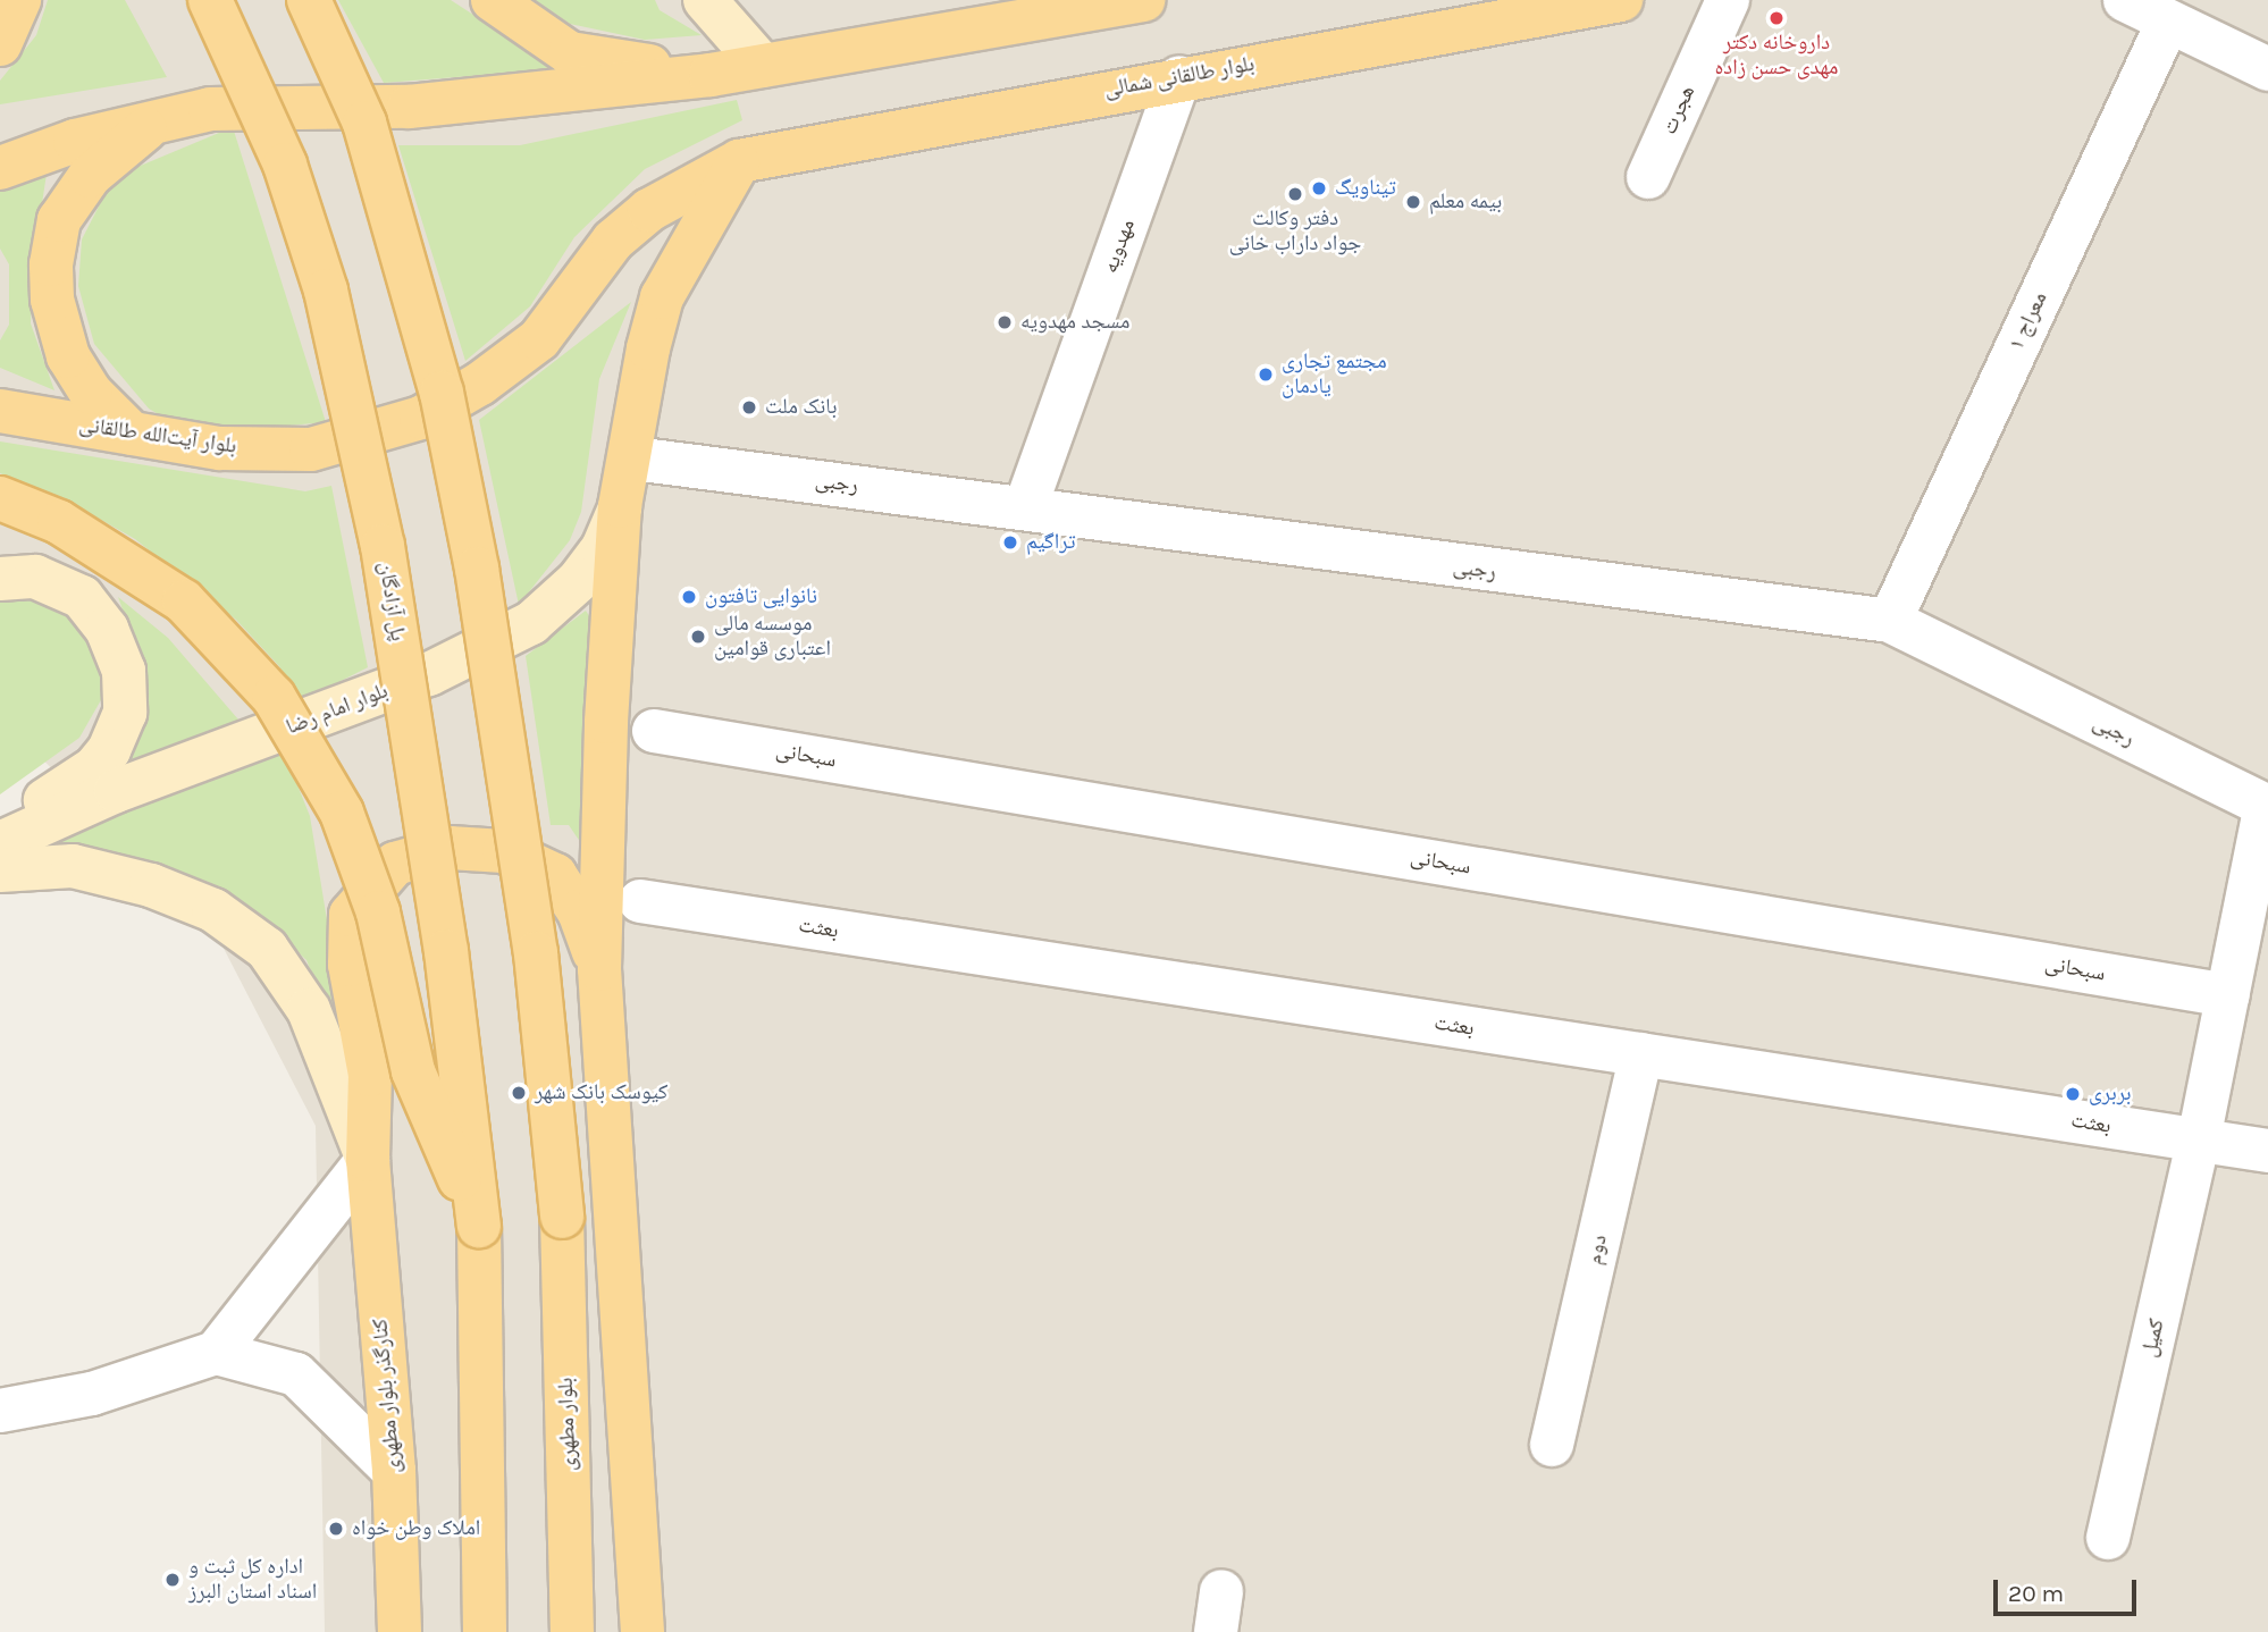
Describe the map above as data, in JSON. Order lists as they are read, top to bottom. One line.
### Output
{"streets":{"main road":["بلوار طالقانی شمالی","بلوار آیت‌الله طالقانی","پل آزادگان","بلوار امام رضا","کنارگذر بلوار مطهری","بلوار مطهری"],"street":["هجرت","مهدویه","معراج ۱","رجبی","سبحانی","بعثت","دوم","کمیل"]},"crossings":[["بلوار طالقانی شمالی","مهدویه"],["بلوار طالقانی شمالی","بلوار آیت‌الله طالقانی"],["مهدویه","رجبی"],["معراج ۱","رجبی"],["رجبی","کمیل"],["سبحانی","کمیل"],["بعثت","دوم"],["بعثت","کمیل"]],"places":["داروخانه دکتر مهدی حسن زاده","تیناویگ","دفتر وکالت جواد داراب خانی","بیمه معلم","مسجد مهدویه","مجتمع تجاری یادمان","بانک ملت","تراگیم","نانوایی تافتون","موسسه مالی اعتباری قوامین","کیوسک بانک شهر","بربری","املاک وطن خواه","اداره کل ثبت و اسناد استان البرز"],"scale_bar":"20 m"}
